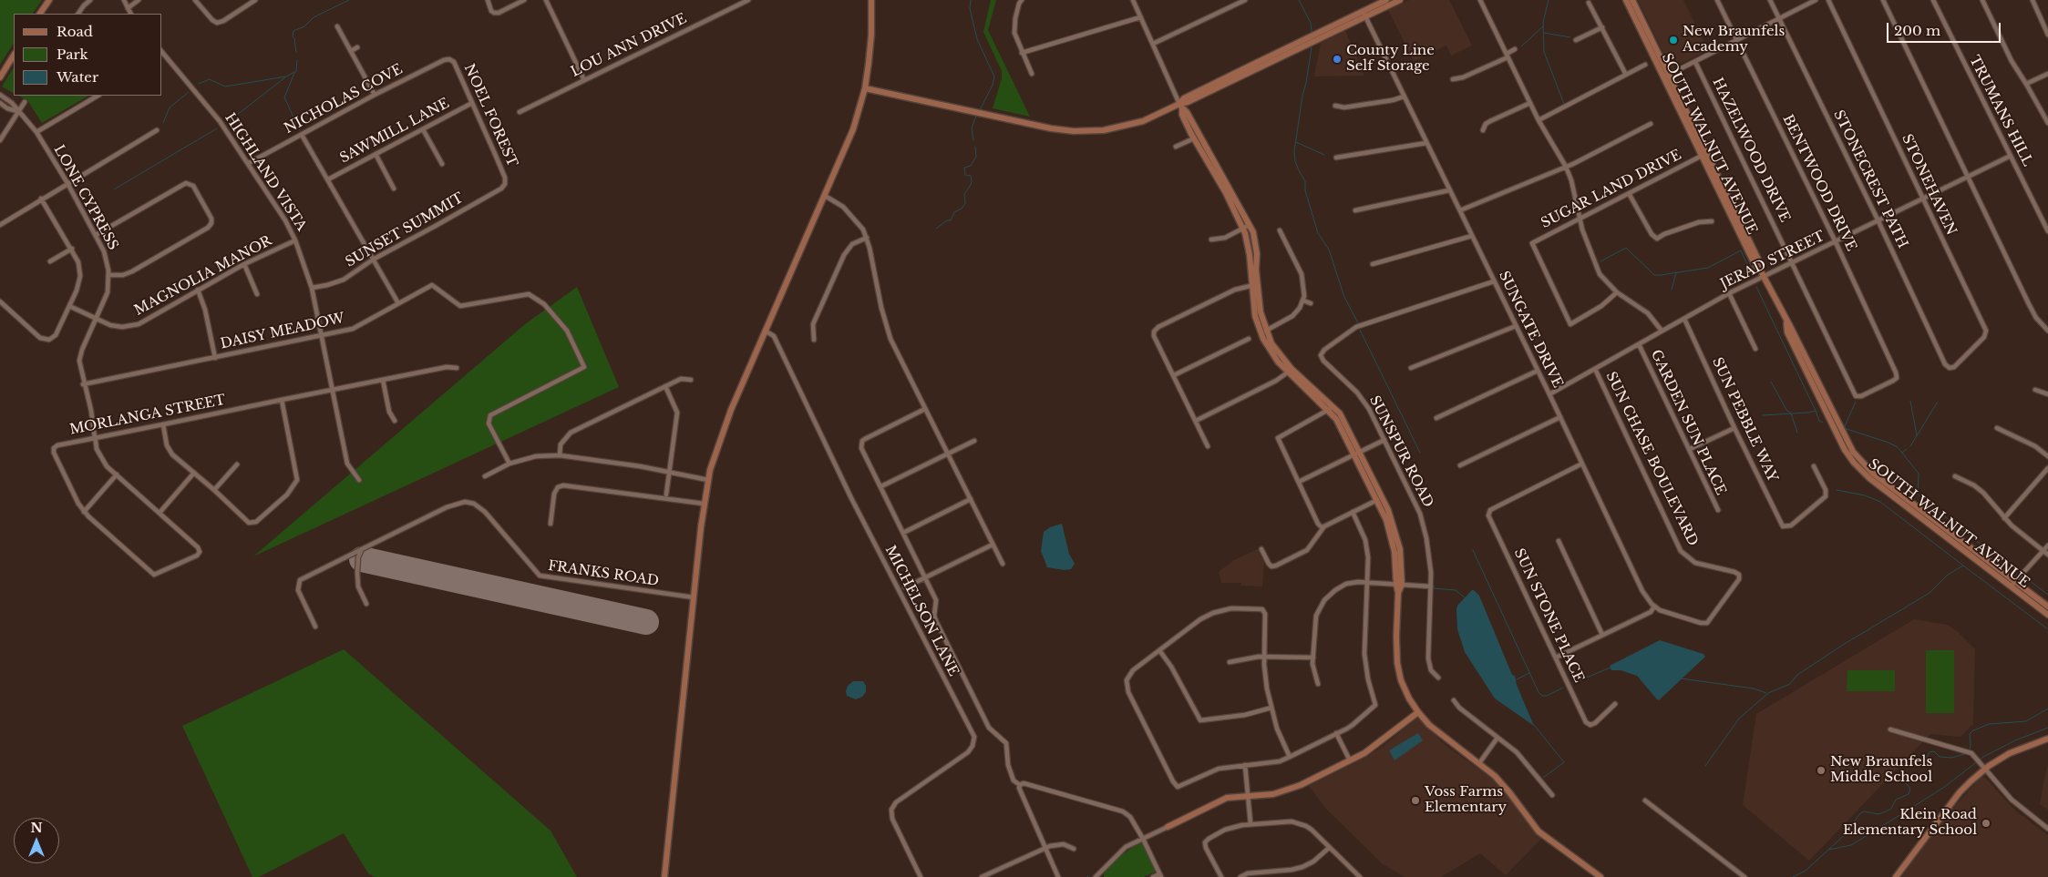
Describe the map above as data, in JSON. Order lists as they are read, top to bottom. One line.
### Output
{"streets":{"street":["LOU ANN DRIVE","NICHOLAS COVE","TRUMANS HILL","NOEL FOREST","SAWMILL LANE","SOUTH WALNUT AVENUE","HAZELWOOD DRIVE","HIGHLAND VISTA","STONECREST PATH","BENTWOOD DRIVE","STONEHAVEN","SUGAR LAND DRIVE","LONE CYPRESS","SUNSET SUMMIT","JERAD STREET","MAGNOLIA MANOR","SUNGATE DRIVE","DAISY MEADOW","MORLANGA STREET","SUN PEBBLE WAY","GARDEN SUN PLACE","SUNSPUR ROAD","SUN CHASE BOULEVARD","FRANKS ROAD","MICHELSON LANE","SUN STONE PLACE"]},"crossings":[["NICHOLAS COVE","NOEL FOREST"],["NICHOLAS COVE","HIGHLAND VISTA"],["TRUMANS HILL","JERAD STREET"],["NOEL FOREST","SAWMILL LANE"],["NOEL FOREST","SUNSET SUMMIT"],["SOUTH WALNUT AVENUE","SUGAR LAND DRIVE"],["SOUTH WALNUT AVENUE","JERAD STREET"],["HAZELWOOD DRIVE","BENTWOOD DRIVE"],["HAZELWOOD DRIVE","JERAD STREET"],["HIGHLAND VISTA","SUNSET SUMMIT"],["HIGHLAND VISTA","MAGNOLIA MANOR"],["HIGHLAND VISTA","DAISY MEADOW"],["HIGHLAND VISTA","MORLANGA STREET"],["STONECREST PATH","STONEHAVEN"],["STONECREST PATH","JERAD STREET"],["BENTWOOD DRIVE","JERAD STREET"],["STONEHAVEN","JERAD STREET"],["LONE CYPRESS","MAGNOLIA MANOR"],["LONE CYPRESS","DAISY MEADOW"],["LONE CYPRESS","MORLANGA STREET"],["JERAD STREET","SUNGATE DRIVE"],["JERAD STREET","SUN PEBBLE WAY"],["JERAD STREET","GARDEN SUN PLACE"],["JERAD STREET","SUN CHASE BOULEVARD"],["SUNGATE DRIVE","SUNSPUR ROAD"],["SUNGATE DRIVE","SUN CHASE BOULEVARD"],["SUNGATE DRIVE","SUN STONE PLACE"]],"places":["New Braunfels Academy","County Line Self Storage","New Braunfels Middle School","Voss Farms Elementary","Klein Road Elementary School"],"legend":["Road","Park","Water"],"scale_bar":"200 m","north":"top"}
